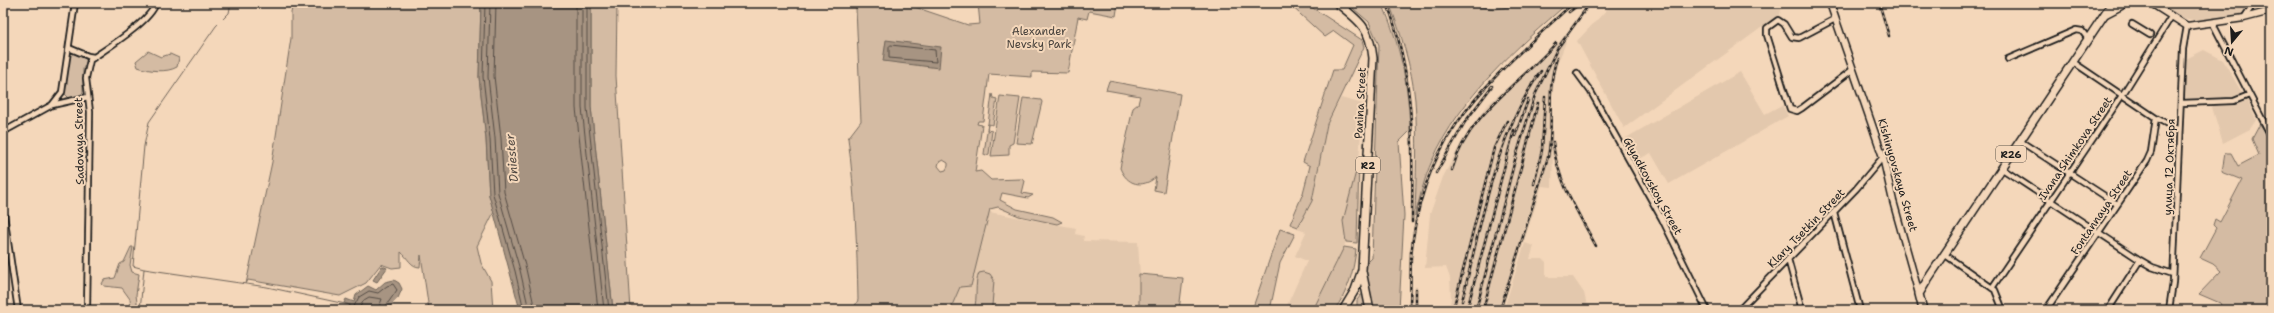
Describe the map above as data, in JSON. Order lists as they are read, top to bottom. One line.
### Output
{"streets":{"main road":["Panina Street","R26","R2","Kishinyovskaya Street"],"street":["Sadovaya Street","Ivana Shimkova Street","улица 12 Октября","Glyadkovskoy Street","Fontannaya Street","Klary Tsetkin Street"]},"crossings":[["R26","Kishinyovskaya Street"],["Kishinyovskaya Street","Klary Tsetkin Street"]],"water":["Dniester"],"parks":["Alexander Nevsky Park"],"north":"bottom"}
